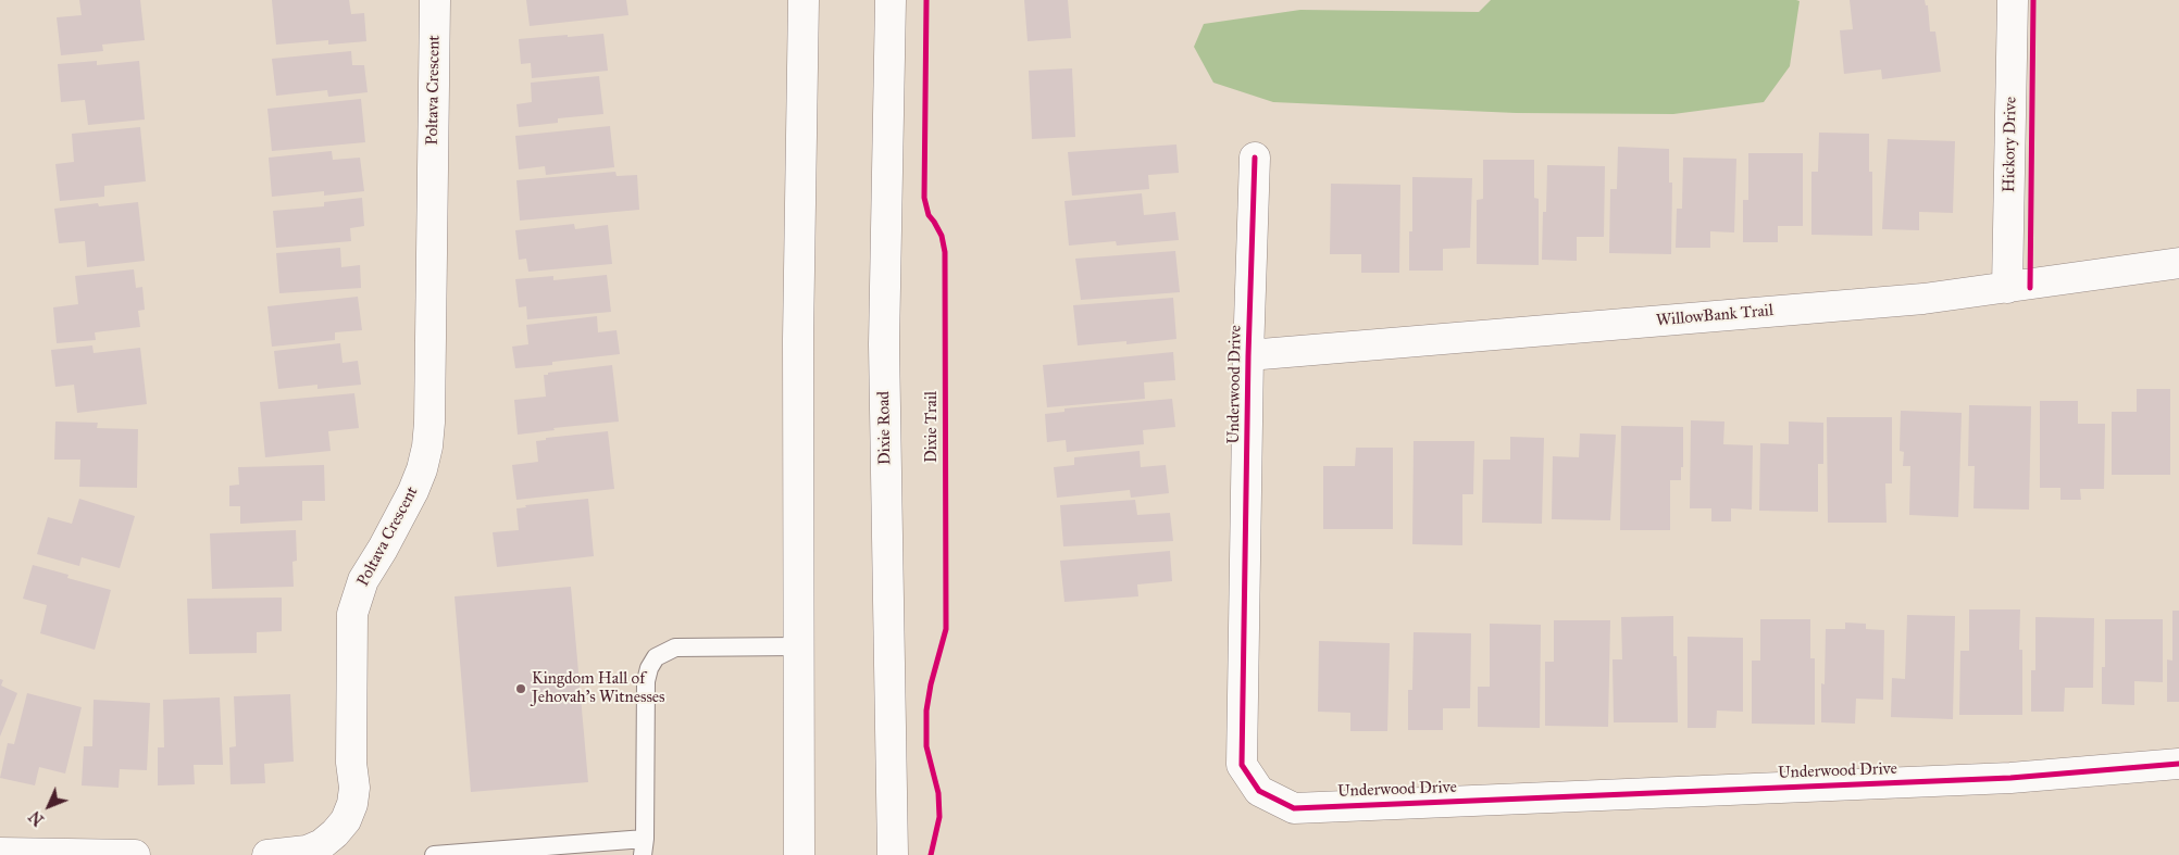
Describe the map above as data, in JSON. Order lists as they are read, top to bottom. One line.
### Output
{"streets":{"street":["Poltava Crescent","Hickory Drive","WillowBank Trail","Underwood Drive","Dixie Road"],"cycle path":["Dixie Trail"]},"crossings":[["Hickory Drive","WillowBank Trail"],["WillowBank Trail","Underwood Drive"]],"places":["Kingdom Hall of Jehovah's Witnesses"],"north":"bottom left"}
